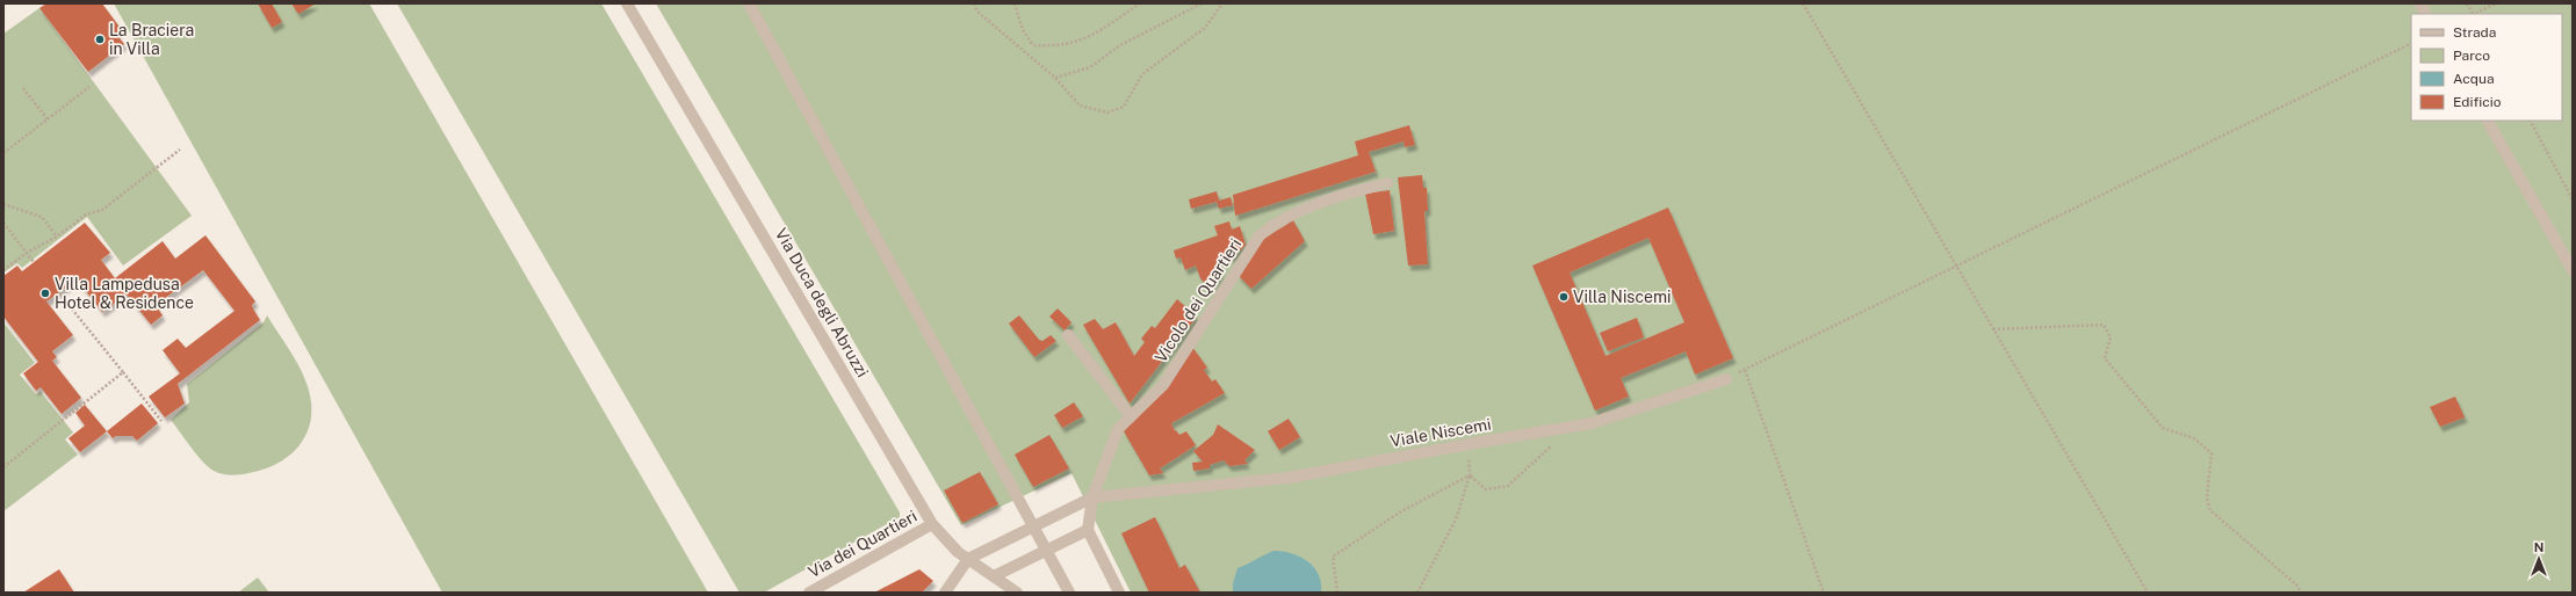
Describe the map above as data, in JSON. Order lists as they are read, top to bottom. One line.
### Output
{"streets":{"street":["Vicolo dei Quartieri","Via Duca degli Abruzzi","Viale Niscemi","Via dei Quartieri"]},"crossings":[["Vicolo dei Quartieri","Viale Niscemi"],["Via Duca degli Abruzzi","Via dei Quartieri"]],"places":["La Braciera in Villa","Villa Lampedusa Hotel & Residence","Villa Niscemi"],"legend":["Strada","Parco","Acqua","Edificio"],"north":"top"}
